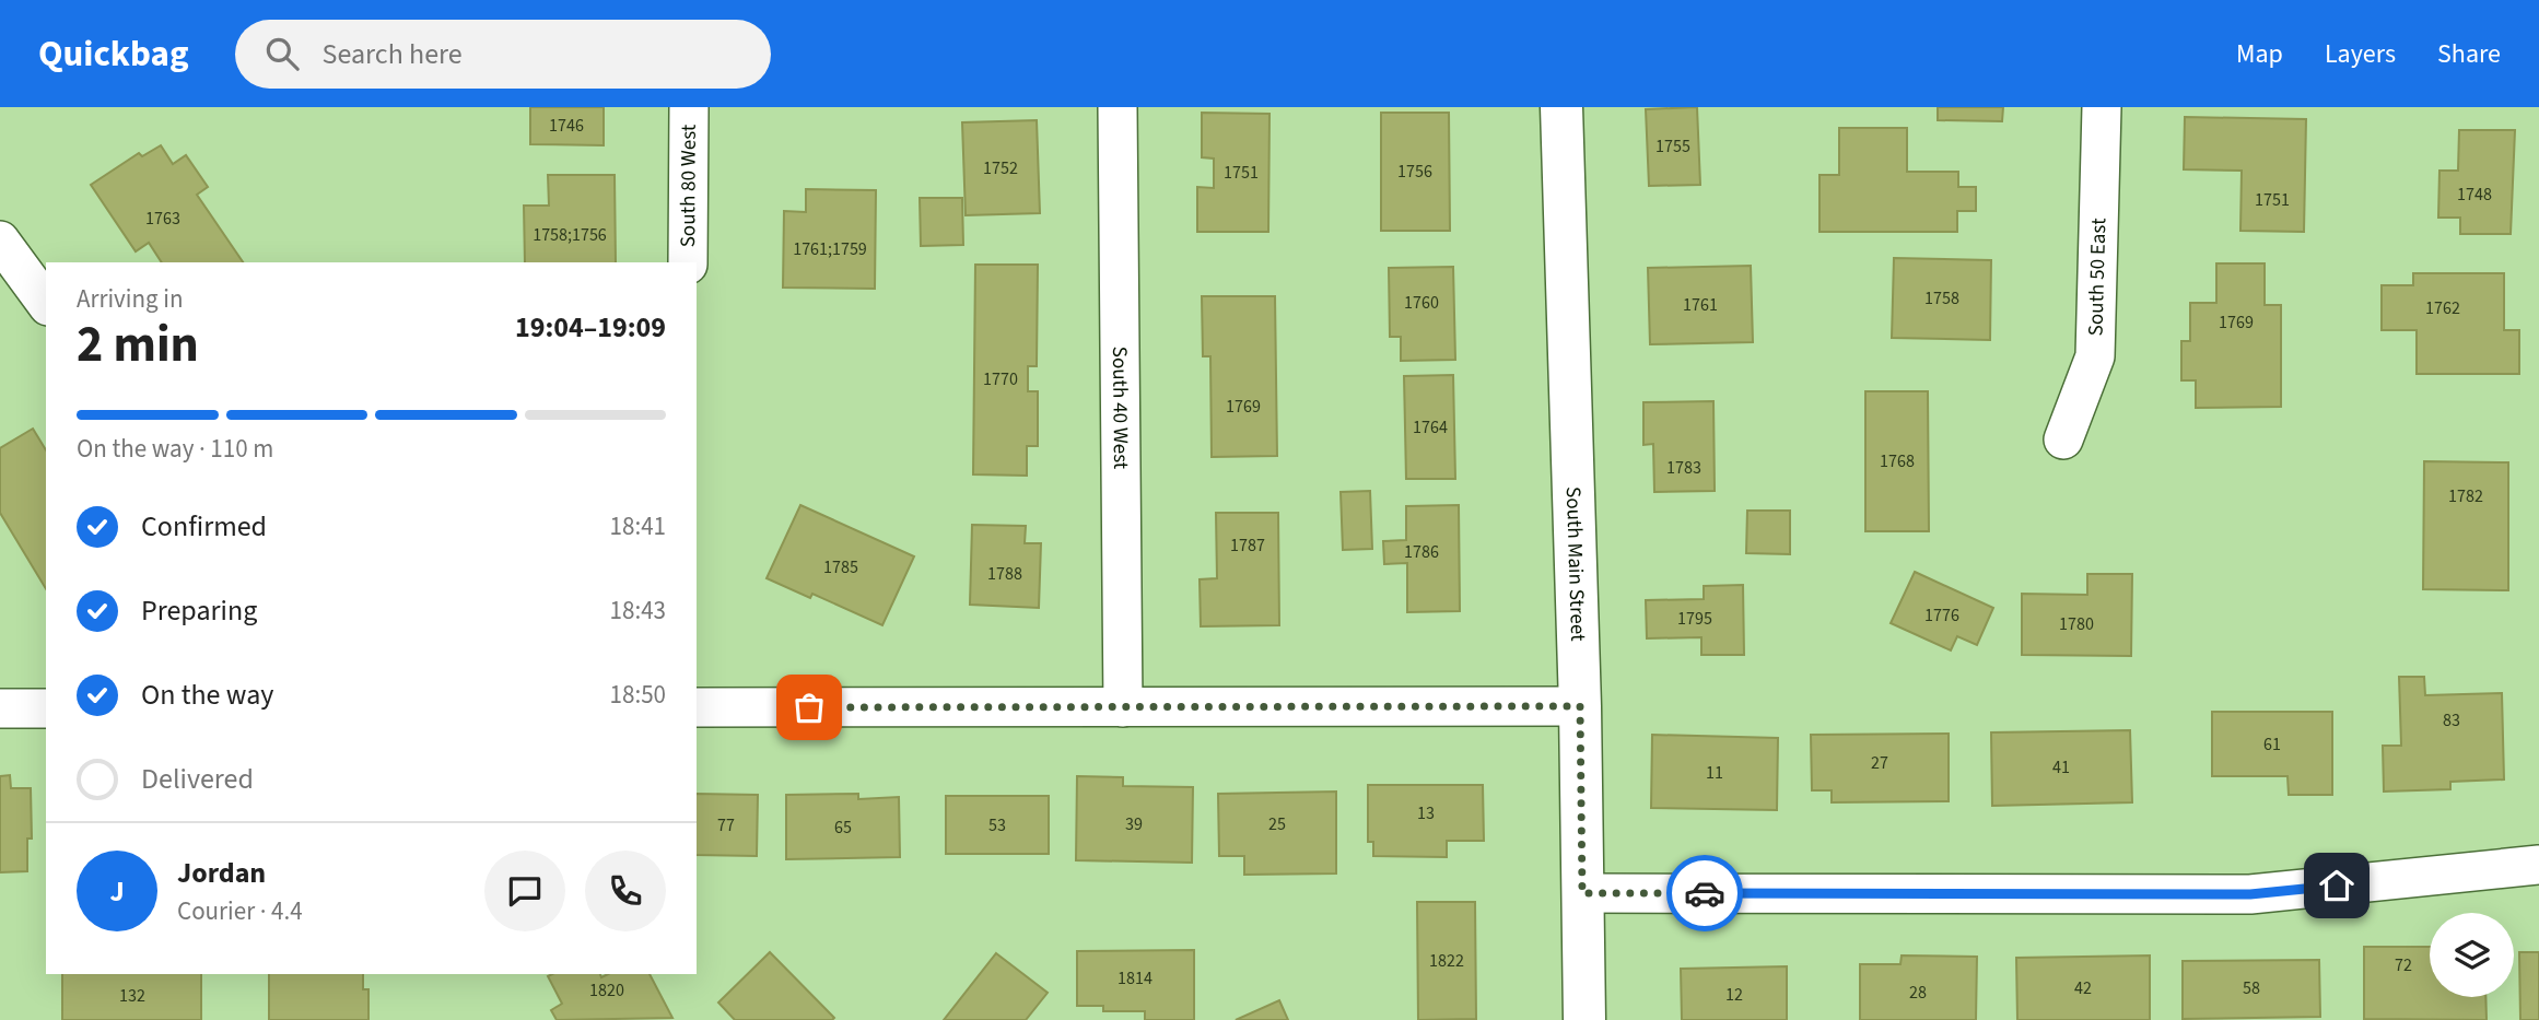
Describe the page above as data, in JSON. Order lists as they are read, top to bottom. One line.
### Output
{"streets":{"street":["South 80 West","South 50 East","South 40 West","South Main Street"]},"house_numbers":["1746","1755","1752","1756","1751","1748","1751","1763","1758;1756","1761;1759","1758","1760","1761","1762","1769","1770","1769","1764","1768","1783","1782","1787","1786","1785","1788","1776","1795","1780","83","61","27","41","11","13","39","25","77","53","65","1822","72","1814","42","58","1820","28","12","132"],"page":{"header":"Quickbag","search":"Search here","nav":["Map","Layers","Share"],"heading":["2 min","Arriving in","19:04–19:09"],"panel":["Jordan","Courier · 4.4"],"bar":"On the way · 110 m","list":[["Confirmed","18:41"],["Preparing","18:43"],["On the way","18:50"],"Delivered"],"round":"J"}}
